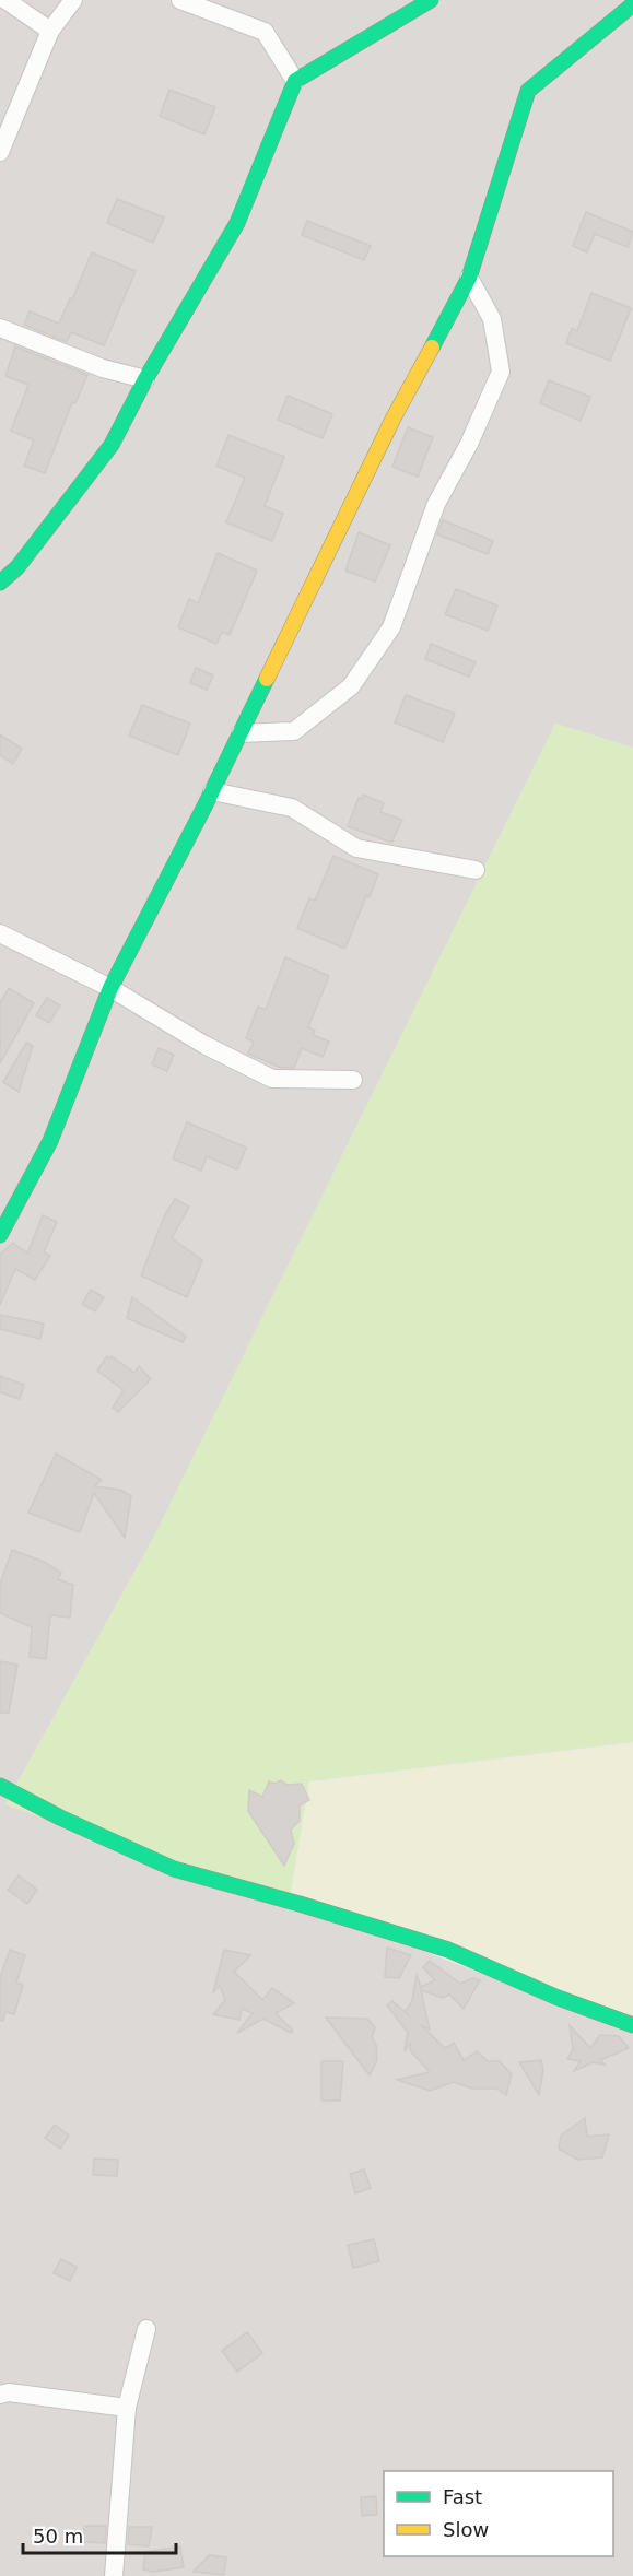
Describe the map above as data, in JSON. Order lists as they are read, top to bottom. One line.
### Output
{"legend":["Fast","Slow"],"scale_bar":"50 m"}
